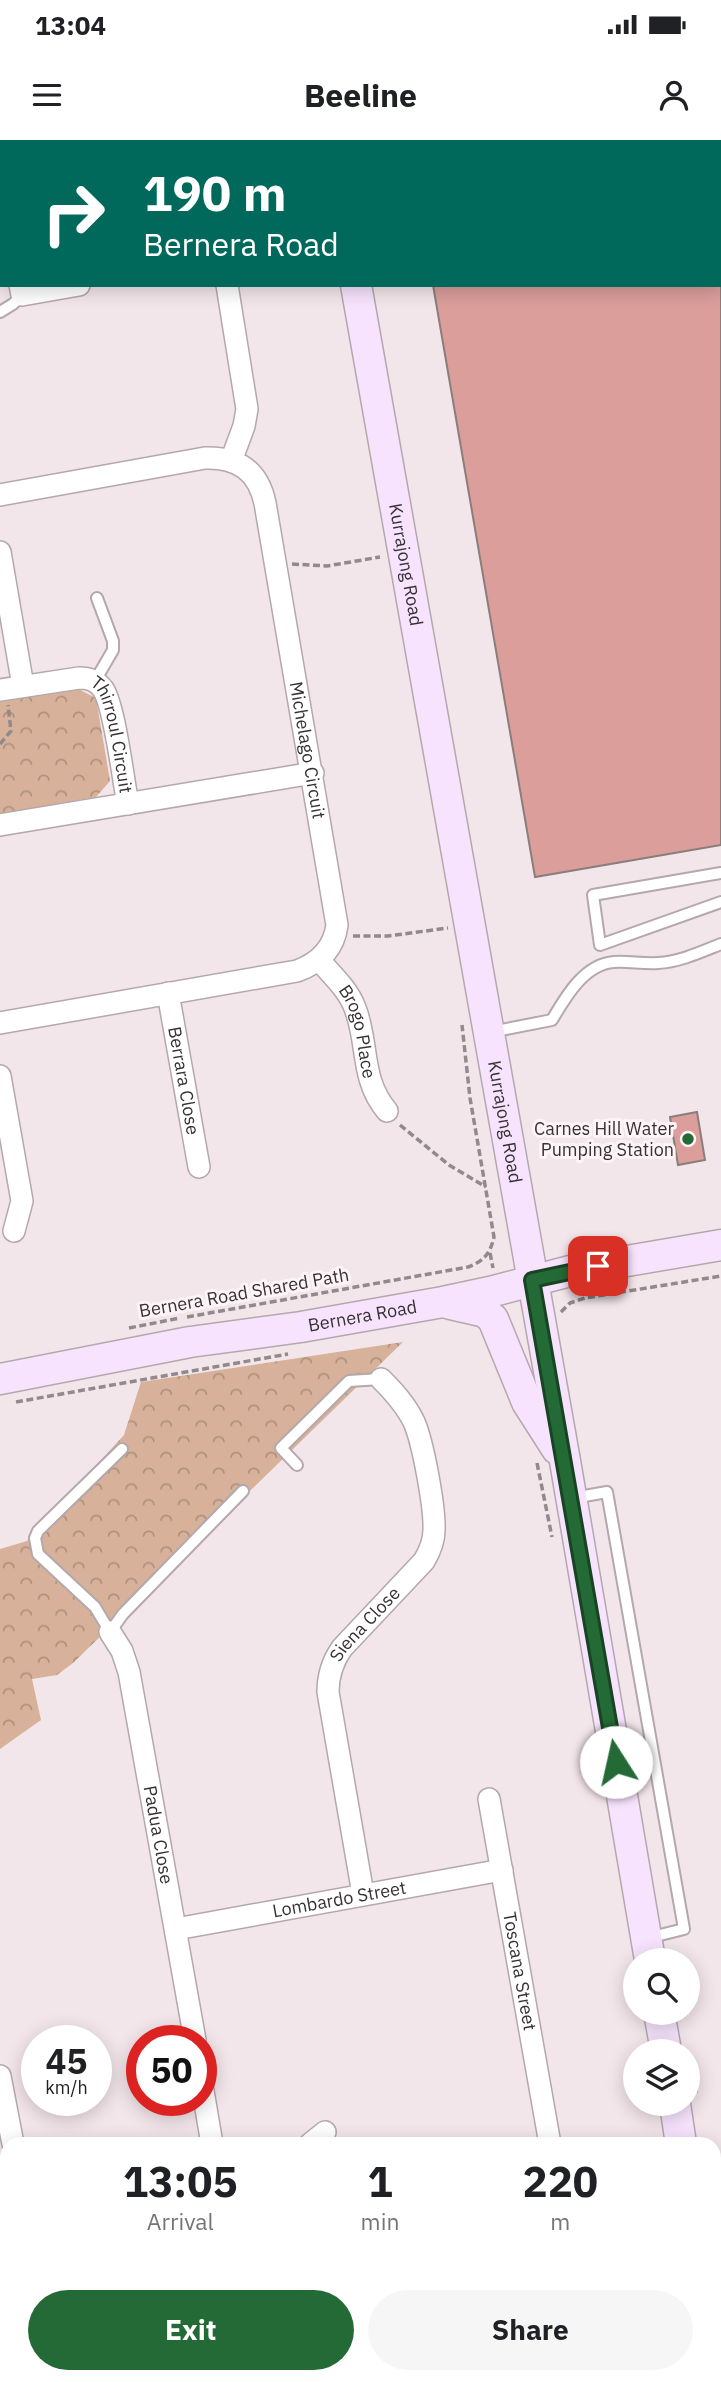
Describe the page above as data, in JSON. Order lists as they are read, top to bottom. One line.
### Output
{"streets":{"main road":["Kurrajong Road","Bernera Road"],"street":["Thirroul Circuit","Michelago Circuit","Brogo Place","Berrara Close","Siena Close","Padua Close","Lombardo Street","Toscana Street"],"path":["Bernera Road Shared Path"]},"crossings":[["Kurrajong Road","Bernera Road"],["Thirroul Circuit","Michelago Circuit"],["Siena Close","Lombardo Street"],["Padua Close","Lombardo Street"],["Lombardo Street","Toscana Street"]],"places":["Carnes Hill Water Pumping Station"],"page":{"status":"13:04","header":"Beeline","turn":["190 m","Bernera Road"],"speed":"45 km/h","limit":"50","eta":["13:05","Arrival","1","min","220","m"],"buttons":["Exit","Share"]}}
